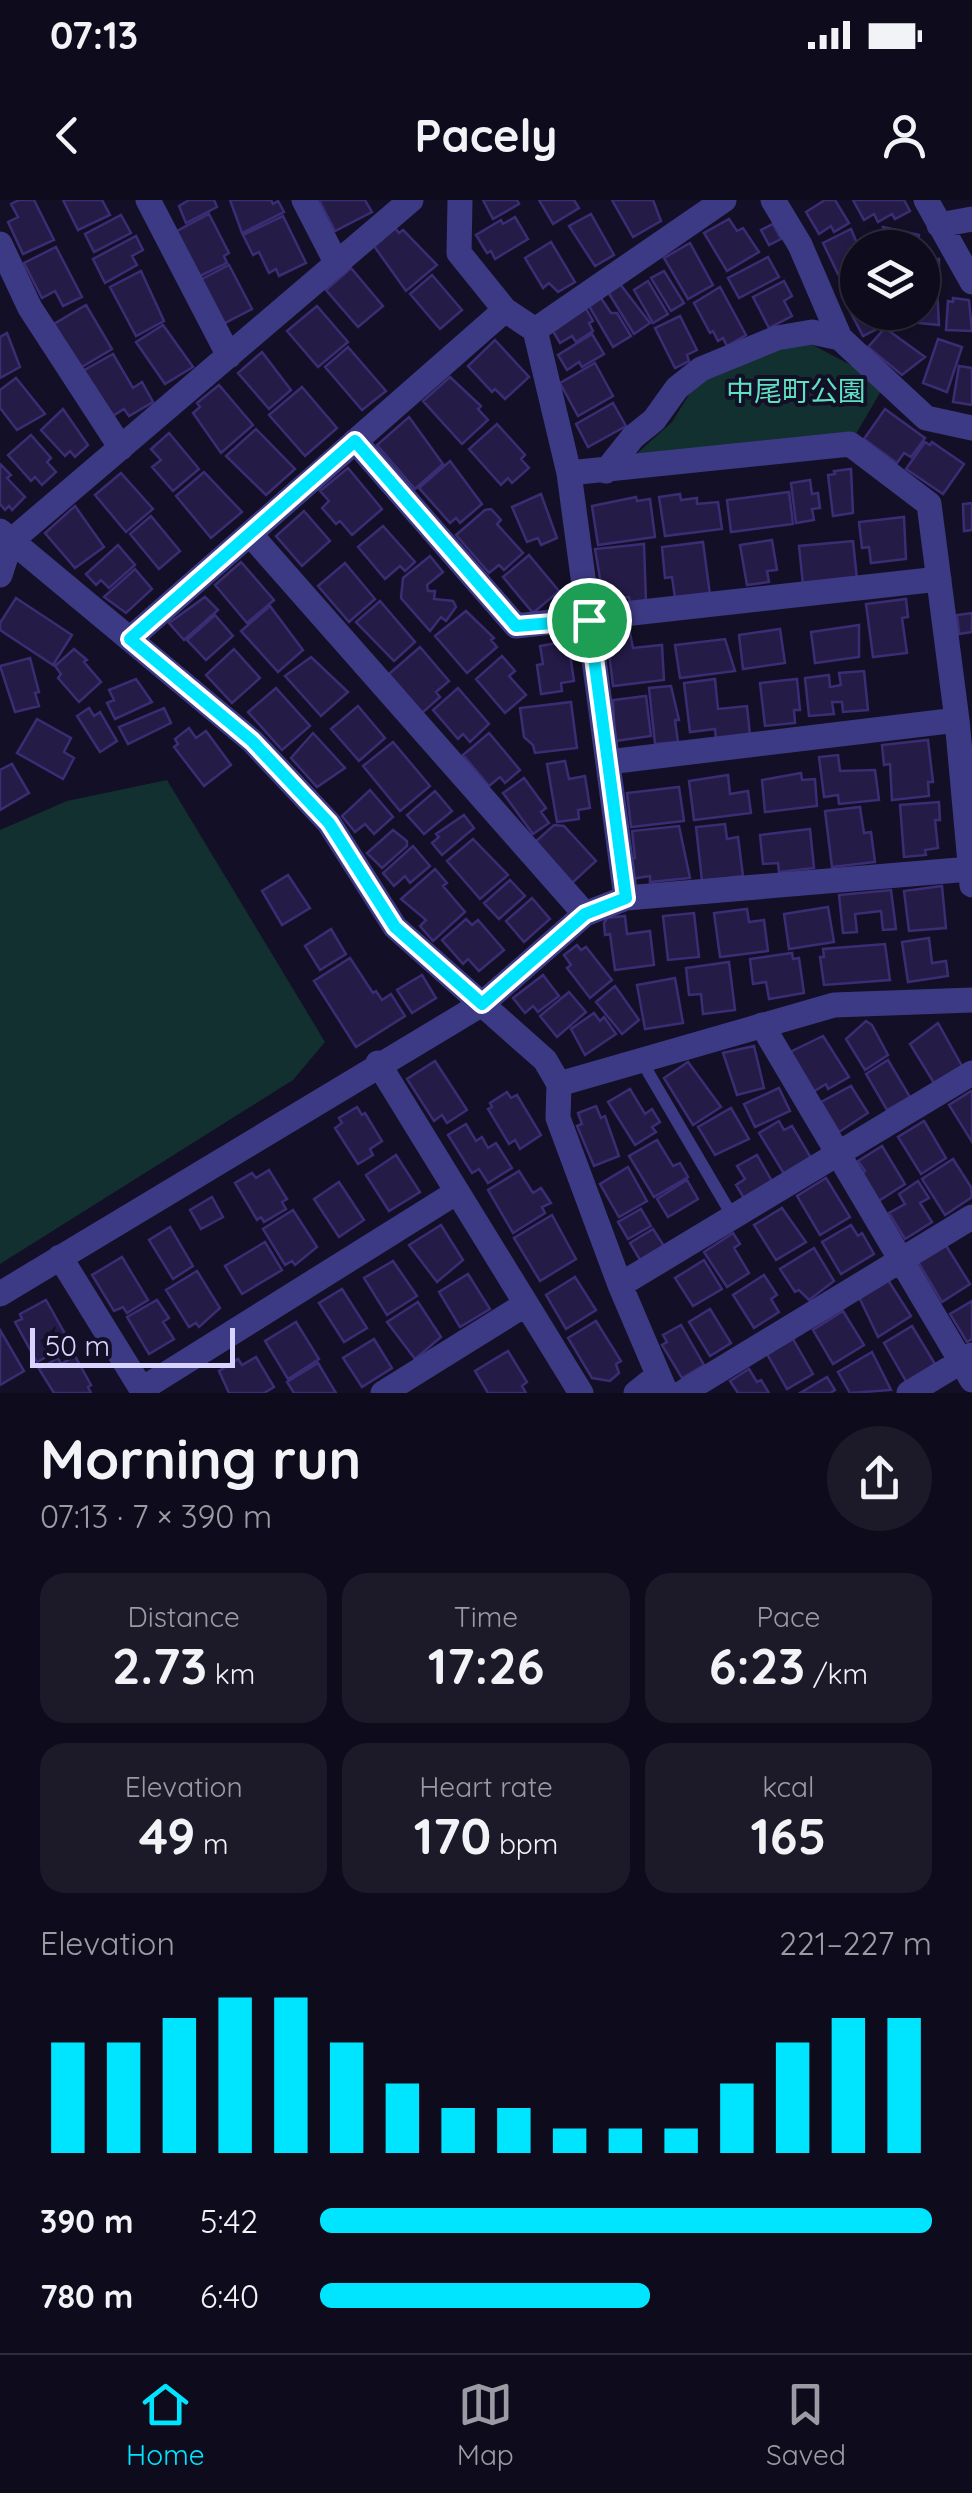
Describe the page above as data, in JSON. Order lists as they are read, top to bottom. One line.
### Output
{"parks":["中尾町公園"],"scale_bar":"50 m","page":{"status":"07:13","header":"Pacely","scale":"50 m","heading":["Morning run","07:13 · 7 × 390 m"],"stats":[["Distance","2.73 km"],["Time","17:26"],["Pace","6:23 /km"],["Elevation","49 m"],["Heart rate","170 bpm"],["kcal","165"]],"chart":["Elevation","221–227 m"],"list":[{"name":"390 m","note":"5:42"},{"name":"780 m","note":"6:40"}],"tabs":["Home","Map","Saved"]}}
